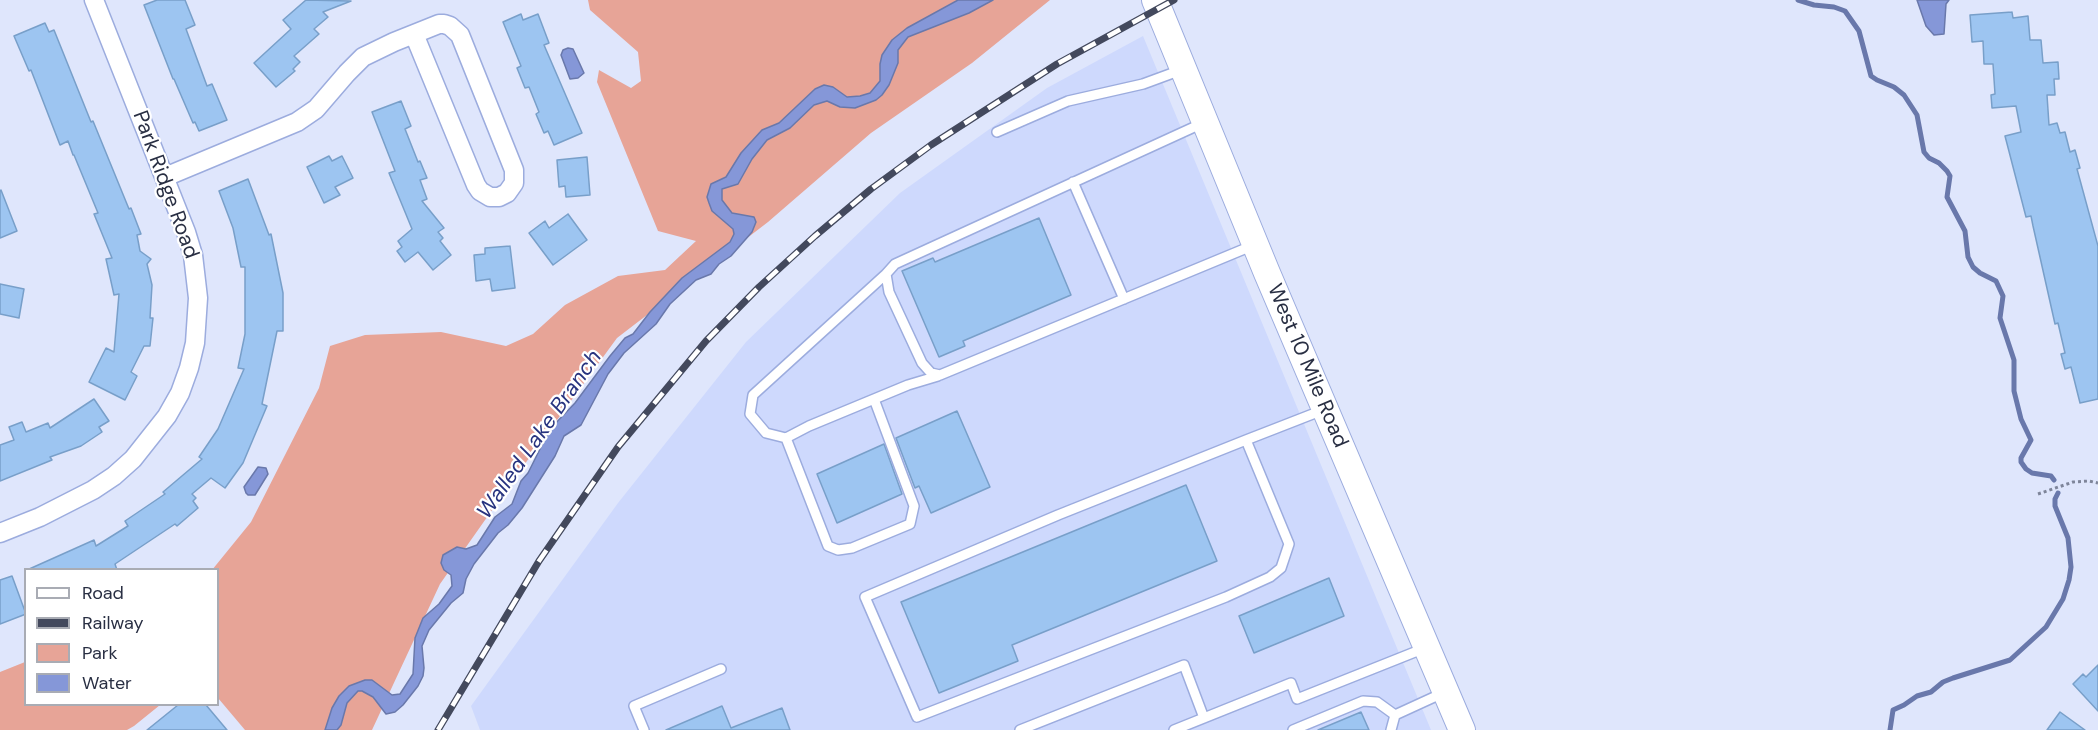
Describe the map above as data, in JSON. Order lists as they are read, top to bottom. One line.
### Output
{"streets":{"main road":["West 10 Mile Road"],"street":["Park Ridge Road"]},"water":["Walled Lake Branch"],"legend":["Road","Railway","Park","Water"]}
